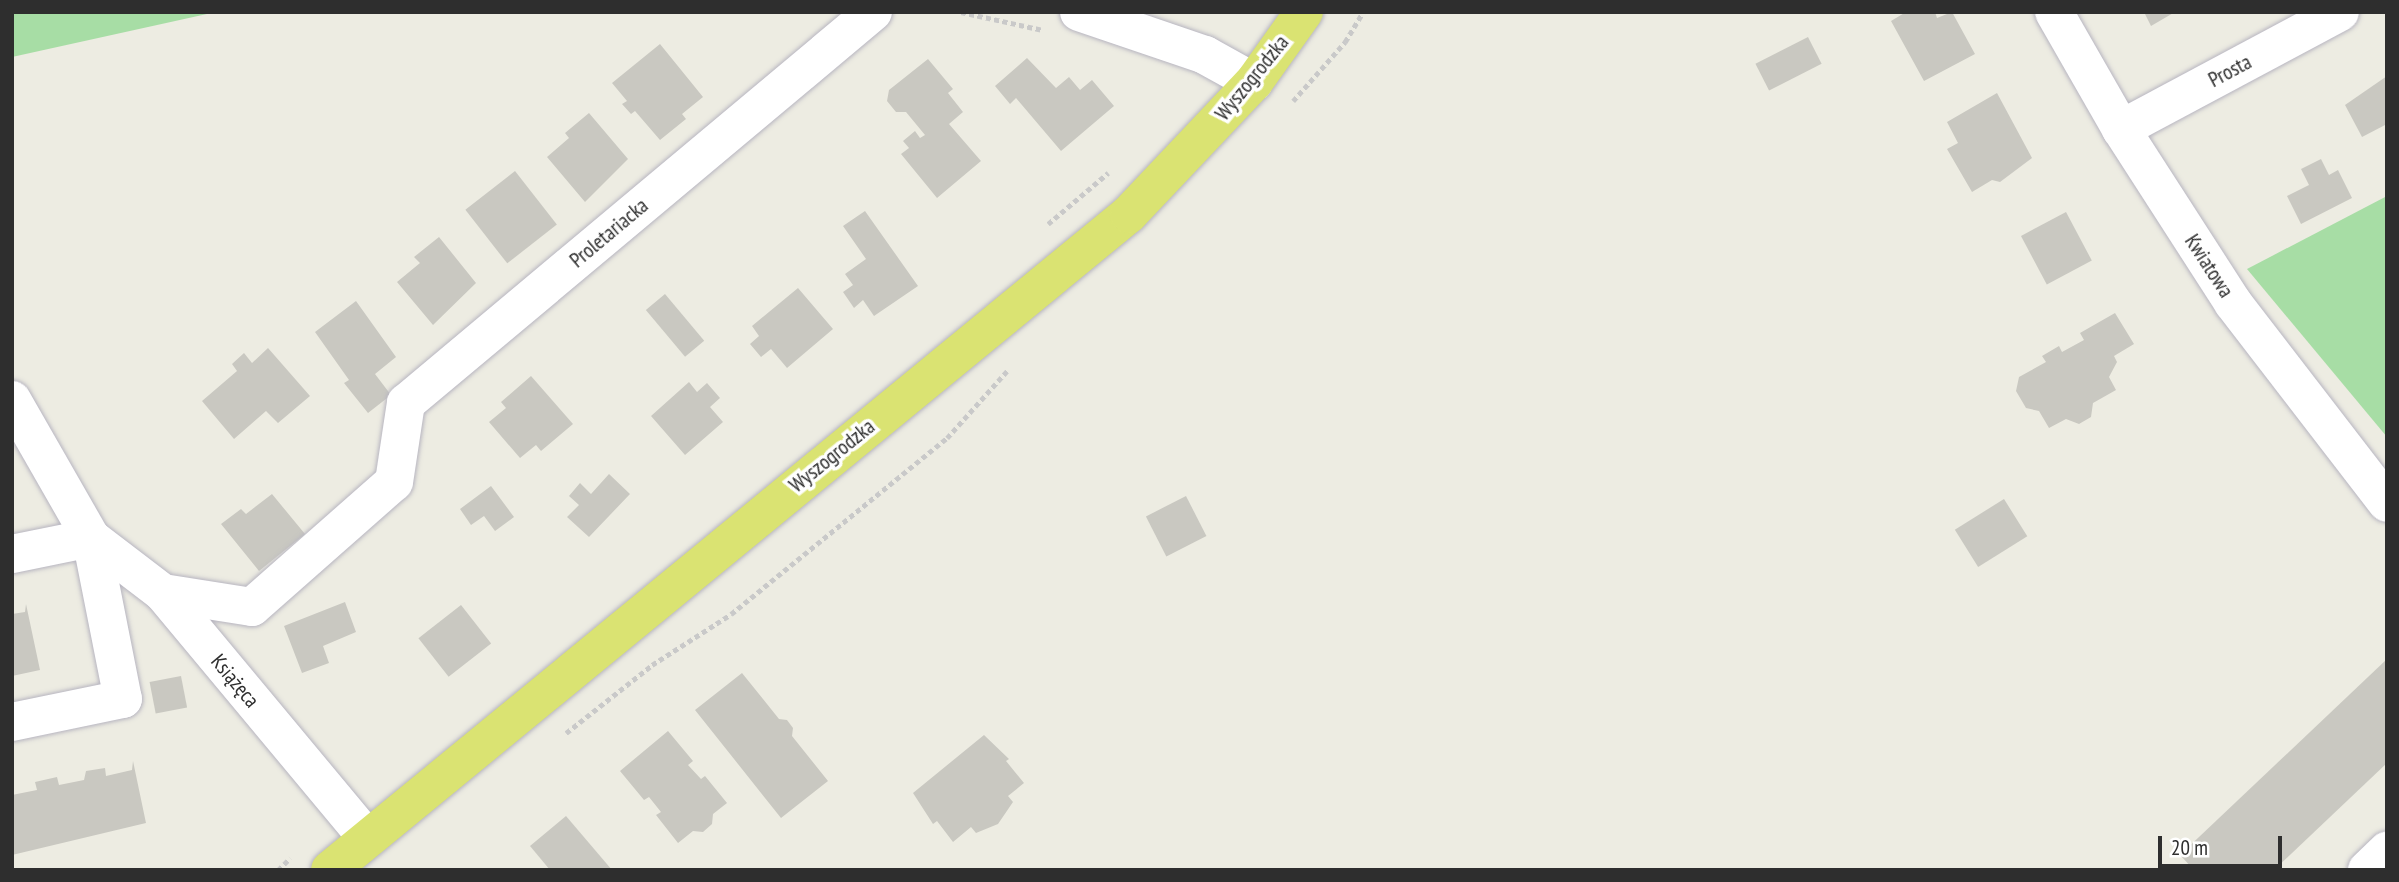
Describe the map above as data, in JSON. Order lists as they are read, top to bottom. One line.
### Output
{"streets":{"main road":["Wyszogrodzka"],"street":["Prosta","Proletariacka","Kwiatowa","Książęca"]},"crossings":[["Prosta","Kwiatowa"],["Wyszogrodzka","Książęca"],["Proletariacka","Książęca"]],"scale_bar":"20 m"}
